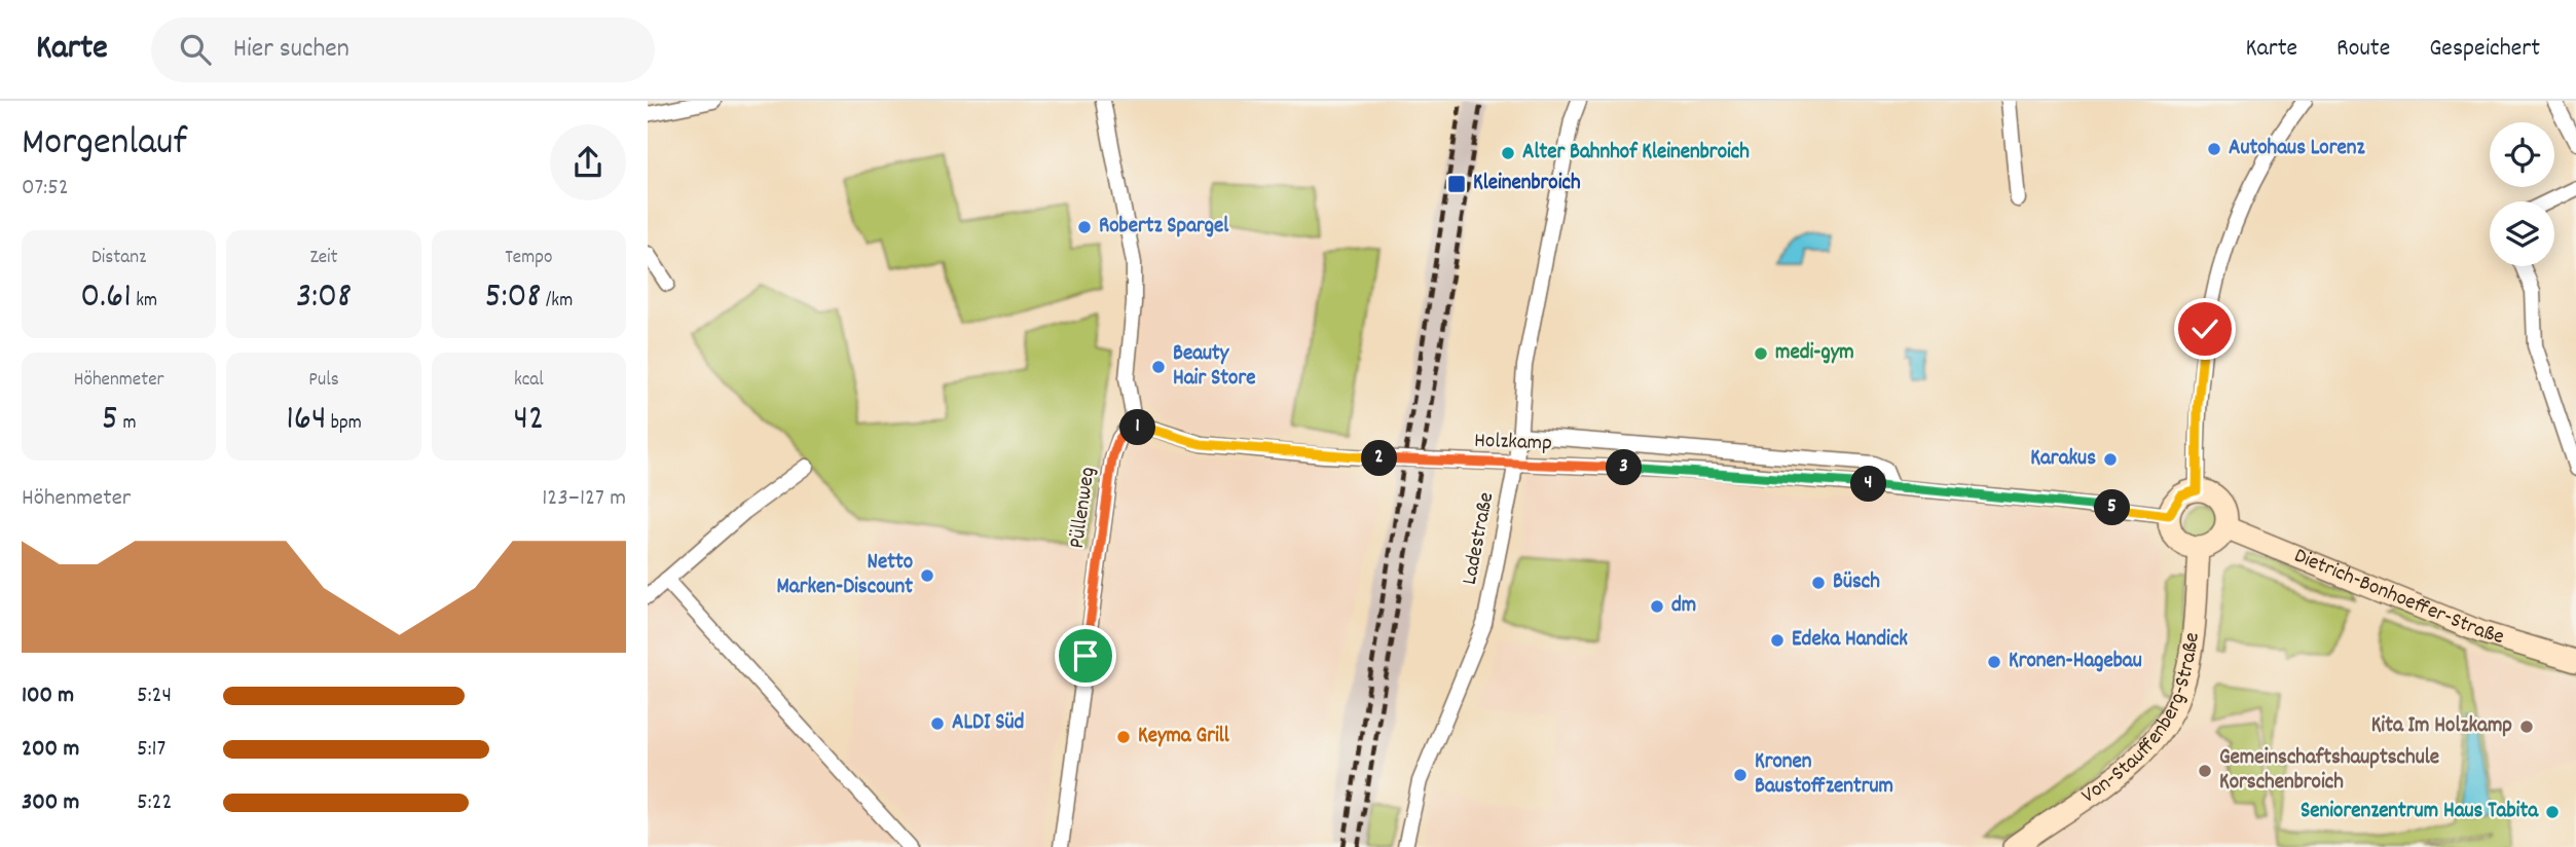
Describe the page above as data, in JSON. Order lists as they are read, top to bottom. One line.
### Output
{"streets":{"street":["Holzkamp","Püllenweg","Ladestraße","Dietrich-Bonhoeffer-Straße","Von-Stauffenberg-Straße"]},"crossings":[["Holzkamp","Püllenweg"],["Holzkamp","Ladestraße"],["Holzkamp","Dietrich-Bonhoeffer-Straße"],["Holzkamp","Von-Stauffenberg-Straße"],["Dietrich-Bonhoeffer-Straße","Von-Stauffenberg-Straße"]],"places":{"other":["Autohaus Lorenz","Alter Bahnhof Kleinenbroich","Robertz Spargel","medi-gym","Beauty Hair Store","Karakus","Netto Marken-Discount","Büsch","dm","Edeka Handick","Kronen-Hagebau","ALDI Süd","Kita Im Holzkamp","Keyma Grill","Gemeinschaftshauptschule Korschenbroich","Kronen Baustoffzentrum","Seniorenzentrum Haus Tabita"],"transit":["Kleinenbroich"]},"page":{"header":"Karte","search":"Hier suchen","nav":["Karte","Route","Gespeichert"],"heading":["Morgenlauf","07:52"],"stats":[["Distanz","0.61 km"],["Zeit","3:08"],["Tempo","5:08 /km"],["Höhenmeter","5 m"],["Puls","164 bpm"],["kcal","42"]],"pins":["1","2","3","4","5"],"chart":["Höhenmeter","123–127 m"],"list":[{"name":"100 m","note":"5:24"},{"name":"200 m","note":"5:17"},{"name":"300 m","note":"5:22"}]}}
